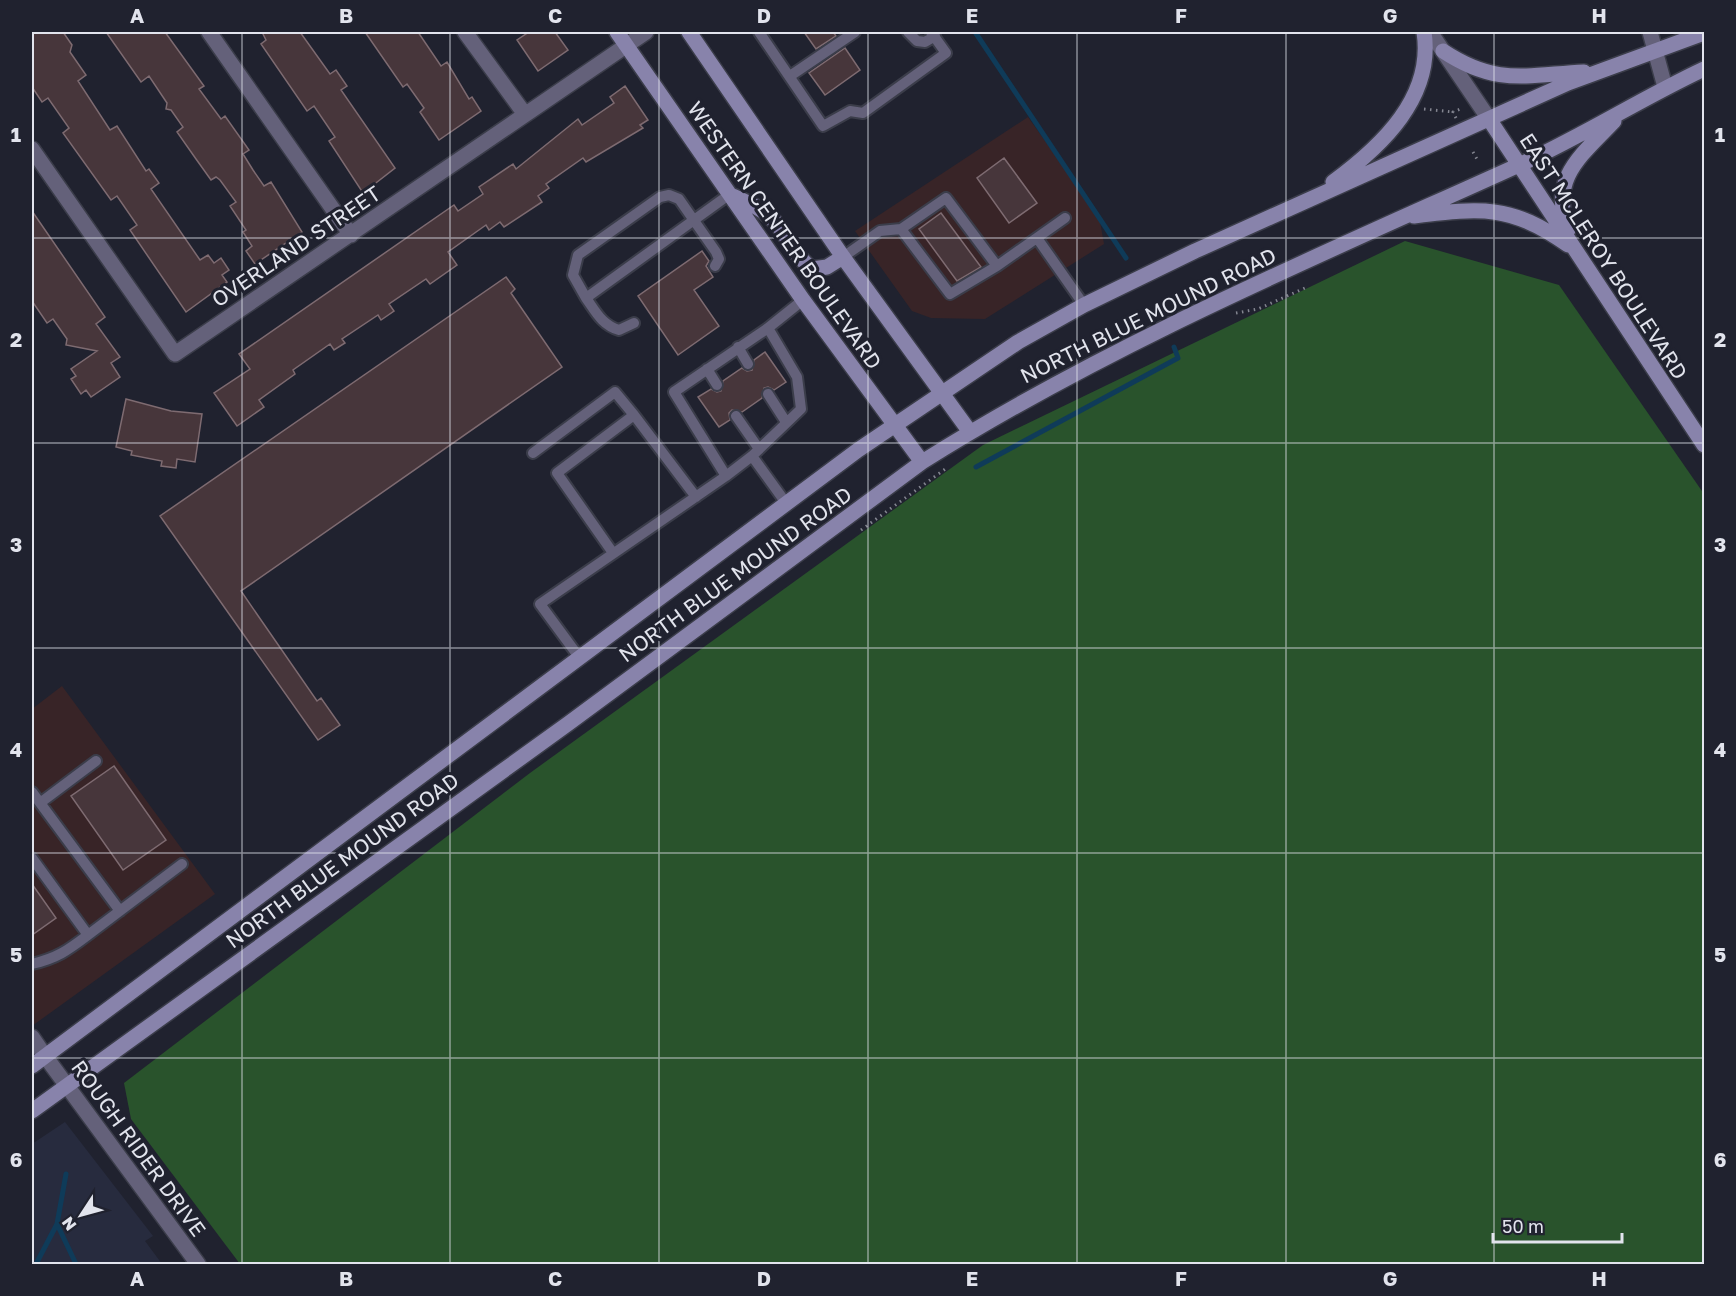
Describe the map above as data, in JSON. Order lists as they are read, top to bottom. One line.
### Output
{"streets":{"main road":["WESTERN CENTER BOULEVARD","EAST MCLEROY BOULEVARD","NORTH BLUE MOUND ROAD"],"street":["OVERLAND STREET","ROUGH RIDER DRIVE"]},"crossings":[["WESTERN CENTER BOULEVARD","OVERLAND STREET"],["WESTERN CENTER BOULEVARD","NORTH BLUE MOUND ROAD"],["EAST MCLEROY BOULEVARD","NORTH BLUE MOUND ROAD"],["NORTH BLUE MOUND ROAD","ROUGH RIDER DRIVE"]],"scale_bar":"50 m","north":"bottom left","grid":{"columns":["A","B","C","D","E","F","G","H"],"rows":["1","2","3","4","5","6"]}}
